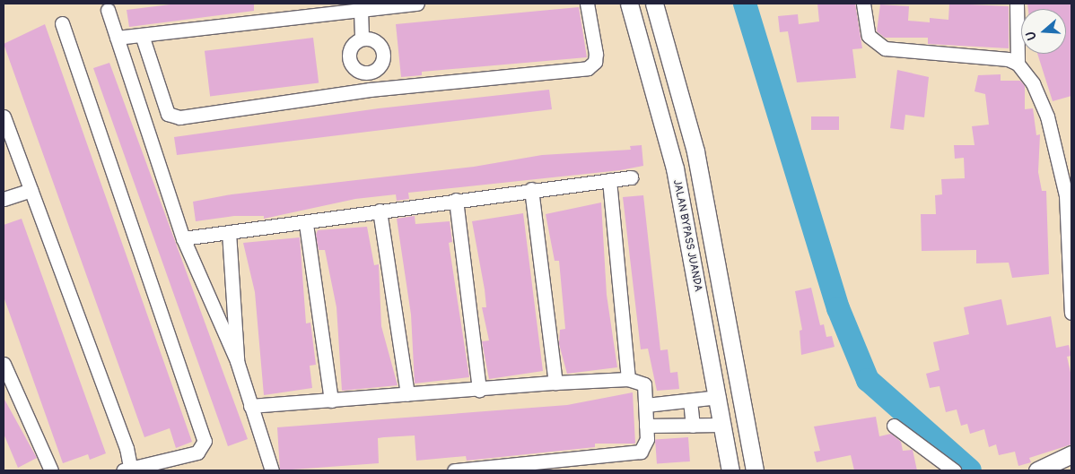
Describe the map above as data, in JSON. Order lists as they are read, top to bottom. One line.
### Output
{"streets":{"main road":["JALAN BYPASS JUANDA"]},"north":"left"}
